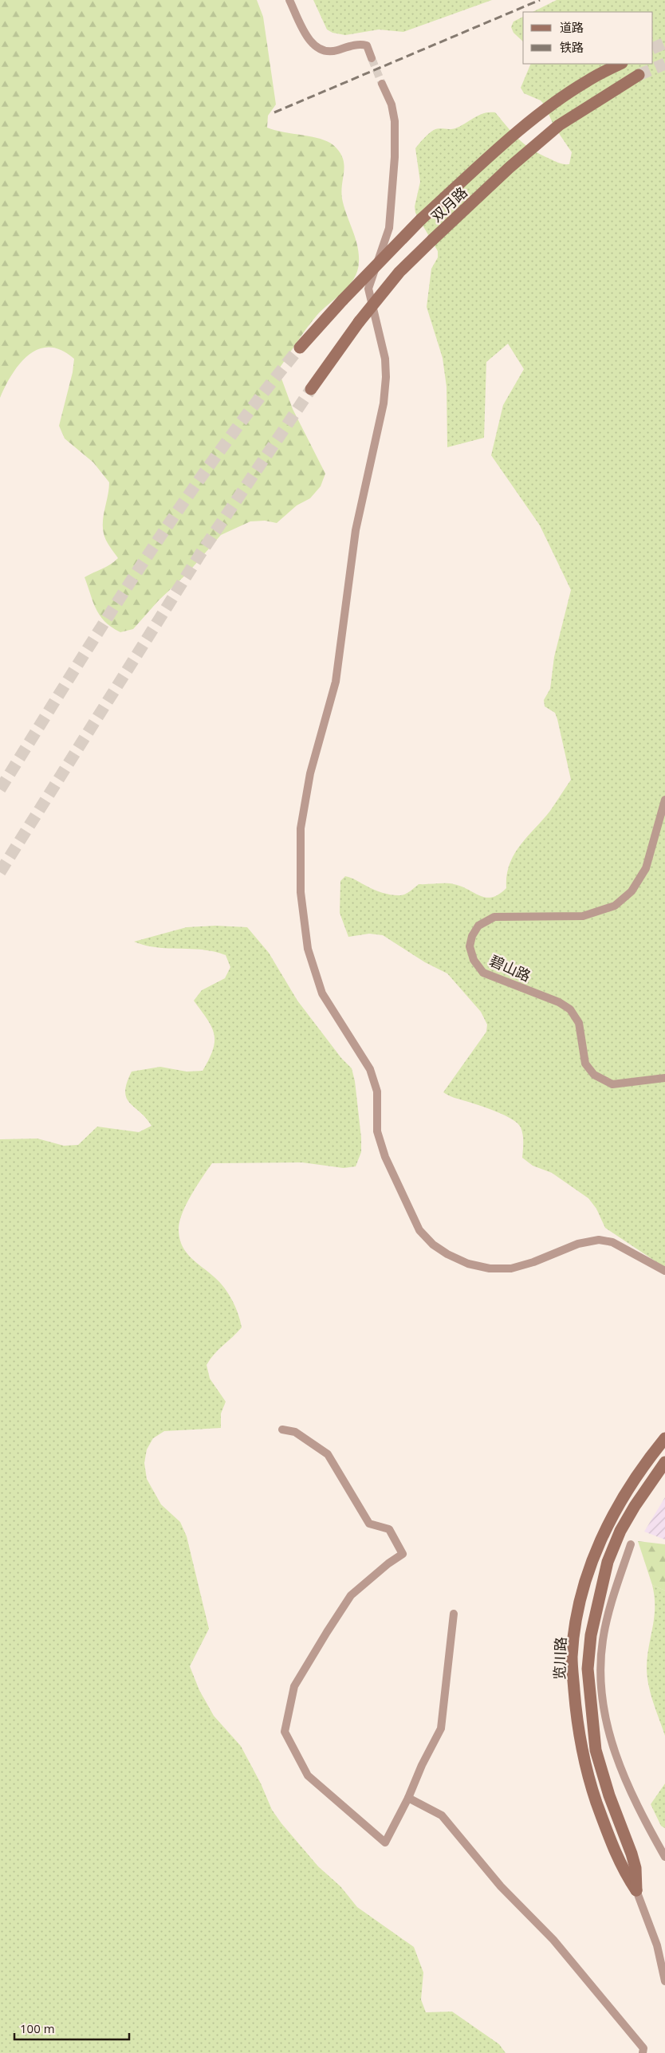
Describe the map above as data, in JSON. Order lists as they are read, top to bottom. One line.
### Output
{"streets":{"street":["双月路","碧山路","览川路"]},"legend":["道路","铁路"],"scale_bar":"100 m"}
